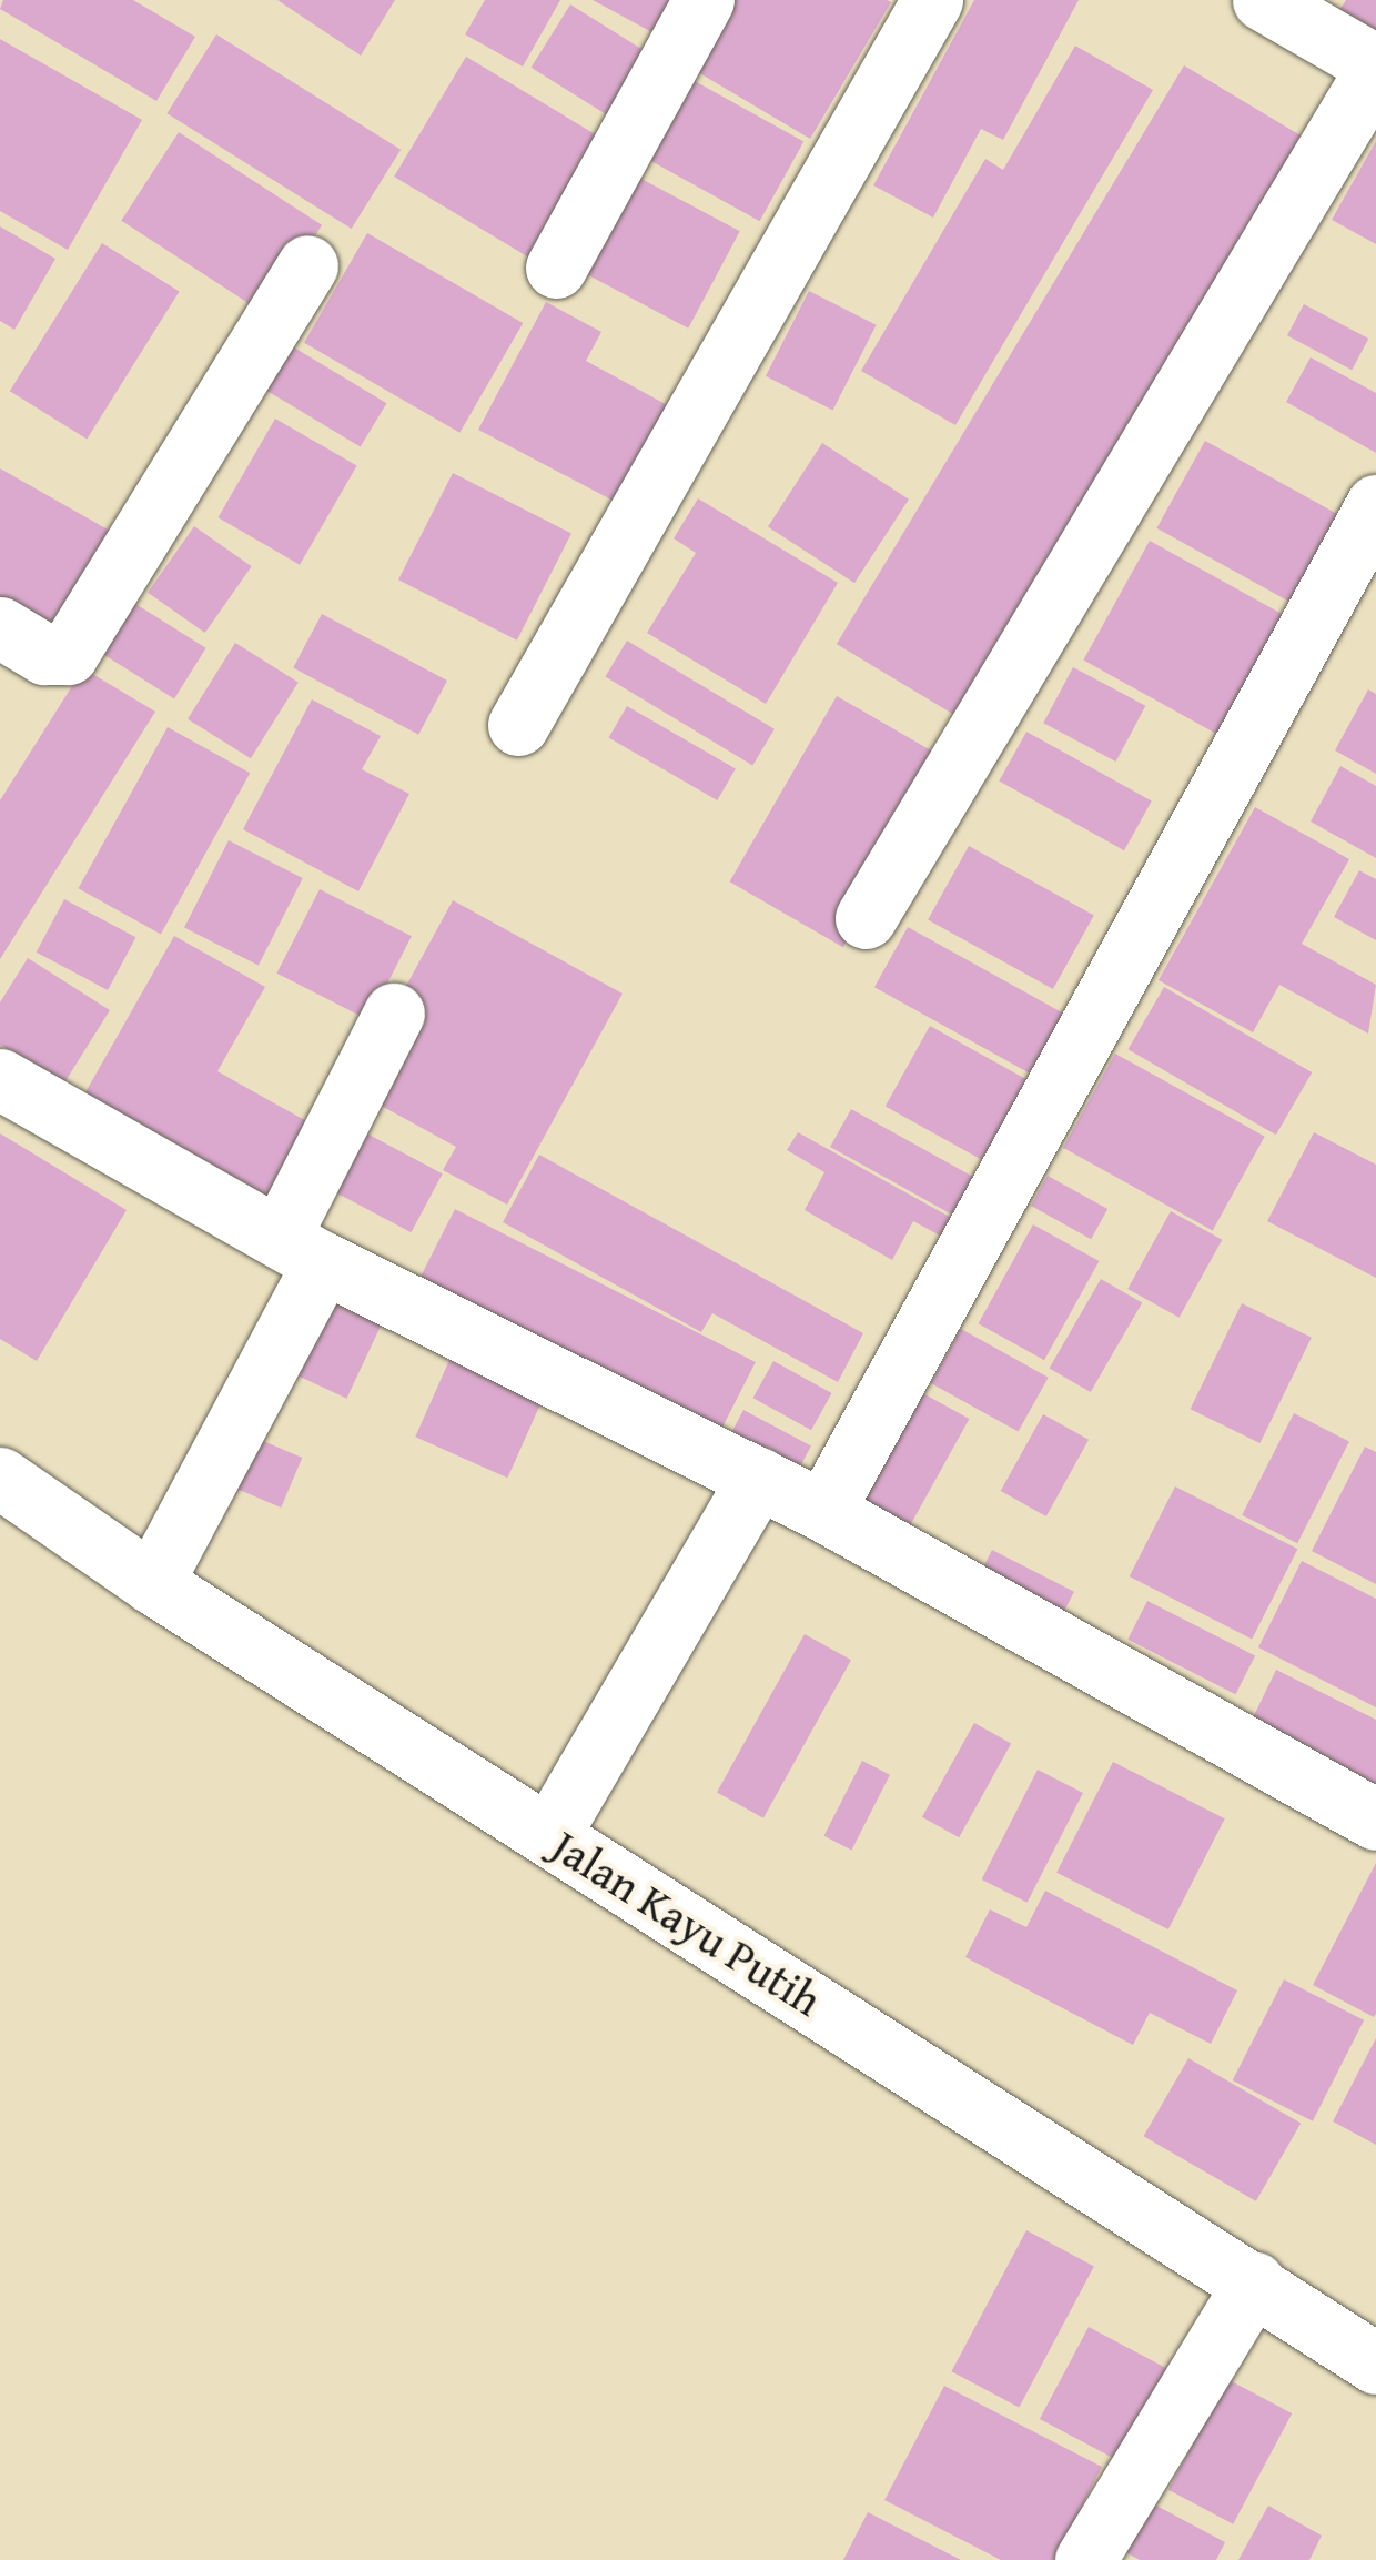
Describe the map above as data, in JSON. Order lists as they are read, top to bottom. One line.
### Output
{"streets":{"street":["Jalan Kayu Putih"]}}
